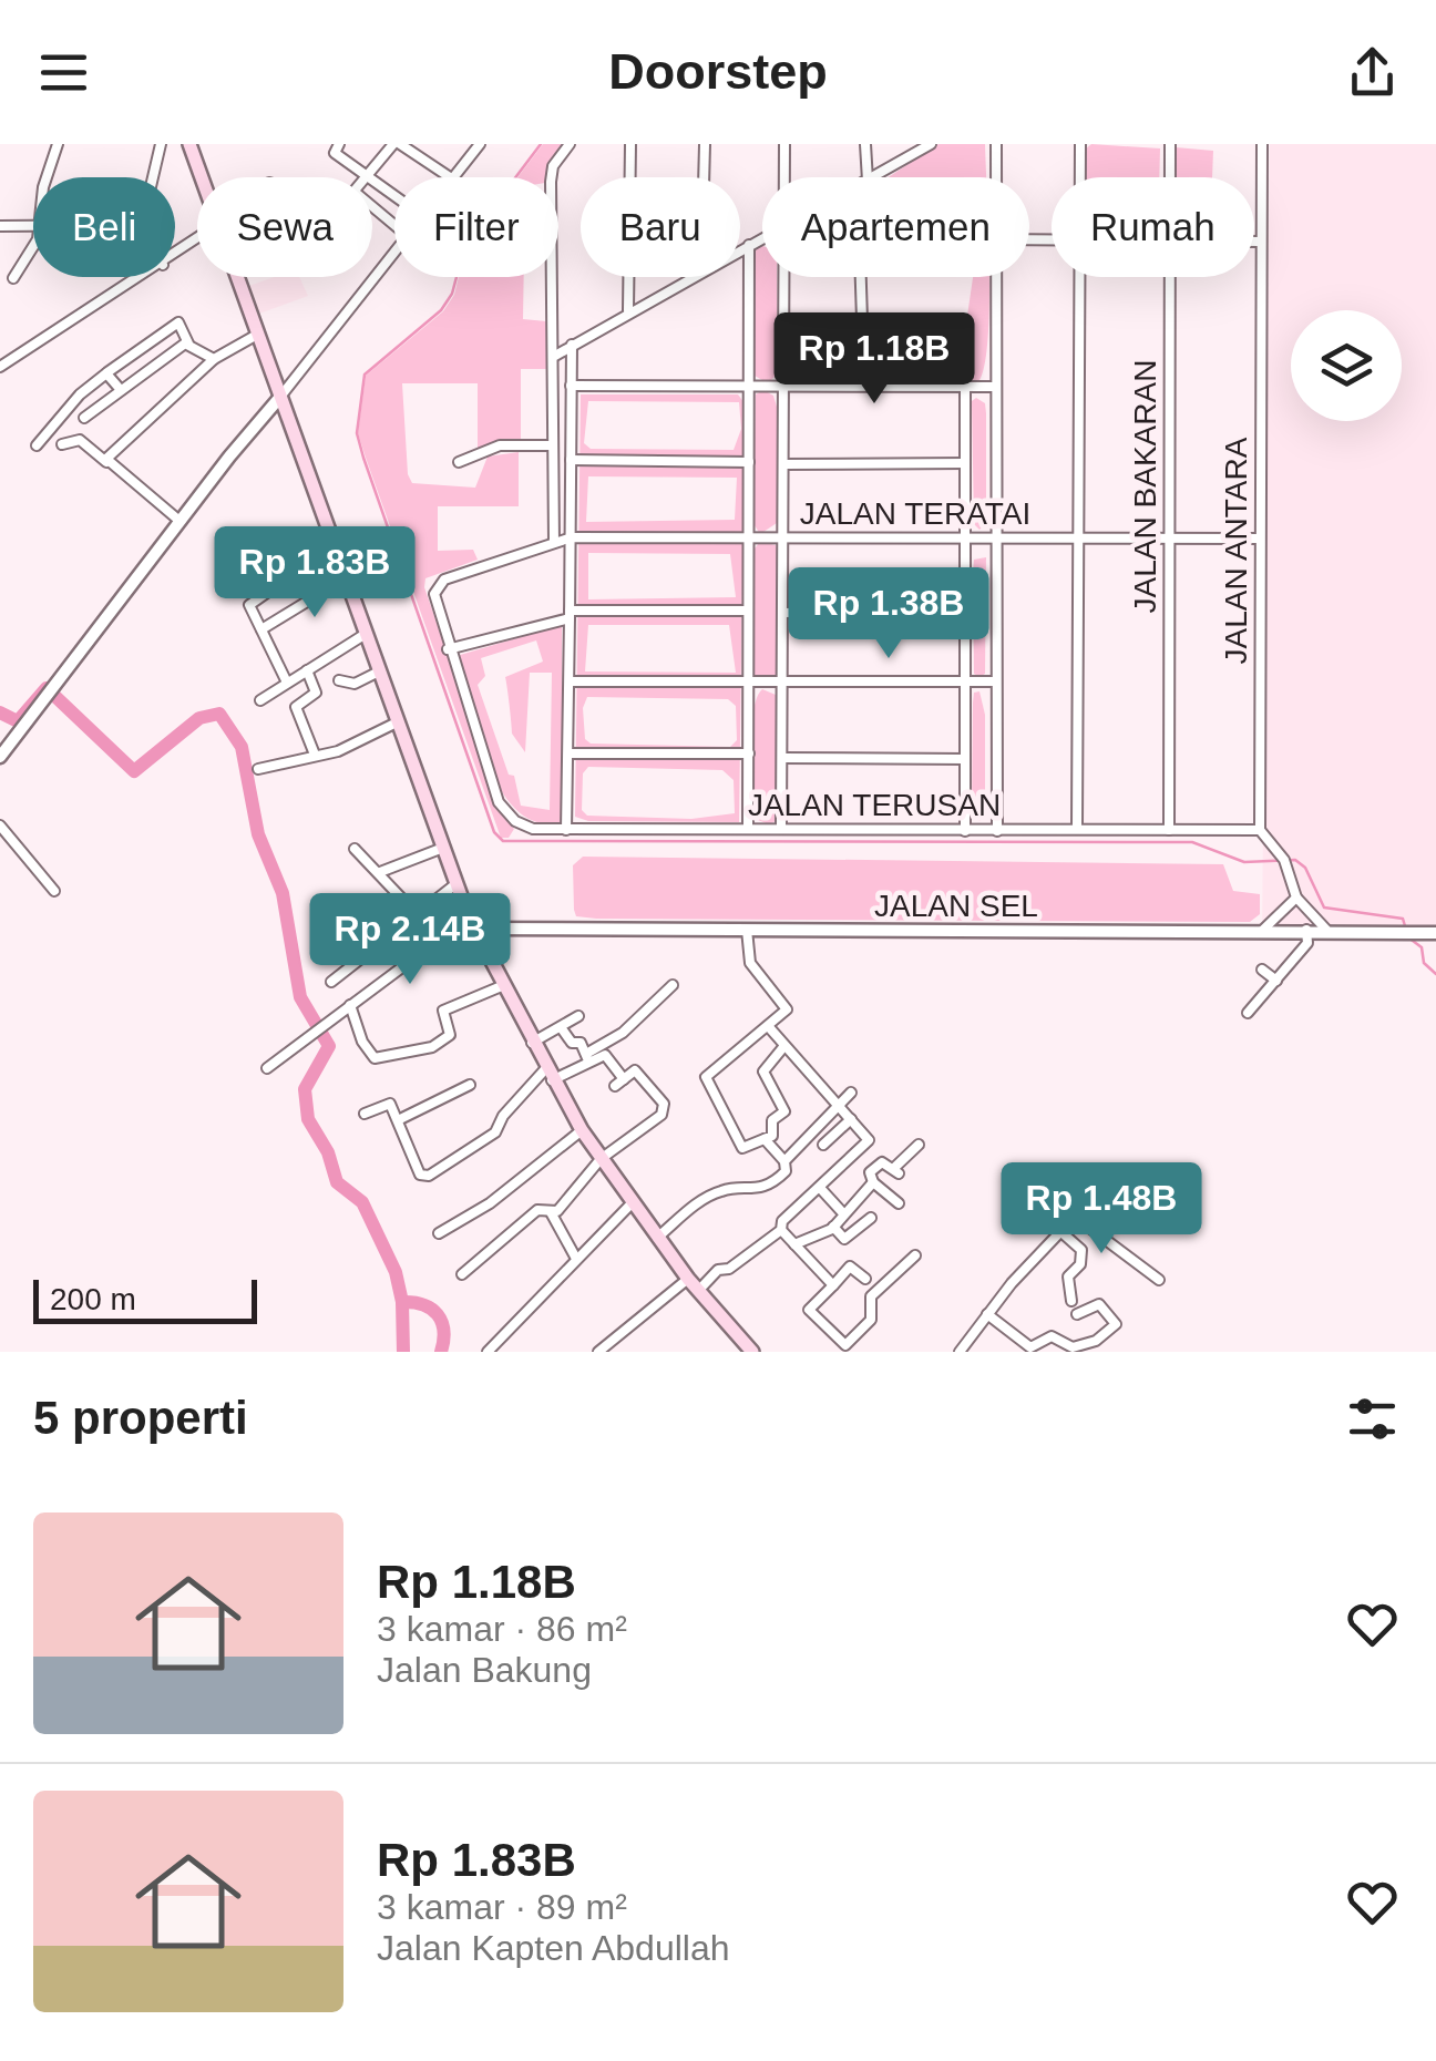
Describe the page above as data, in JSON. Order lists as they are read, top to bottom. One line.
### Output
{"streets":{"street":["JALAN BAKARAN","JALAN TERATAI","JALAN ANTARA","JALAN TERUSAN","JALAN SEL"]},"crossings":[["JALAN BAKARAN","JALAN TERATAI"],["JALAN BAKARAN","JALAN TERUSAN"],["JALAN TERATAI","JALAN ANTARA"],["JALAN TERATAI","JALAN TERUSAN"],["JALAN ANTARA","JALAN TERUSAN"]],"scale_bar":"200 m","page":{"header":"Doorstep","chip":["Beli","Sewa","Filter","Baru","Apartemen","Rumah"],"price":["Rp 1.18B","Rp 1.83B","Rp 1.38B","Rp 2.14B","Rp 1.48B"],"scale":"200 m","heading":"5 properti","list":[{"name":"Rp 1.18B","note":"3 kamar · 86 m² · Jalan Bakung"},{"name":"Rp 1.83B","note":"3 kamar · 89 m² · Jalan Kapten Abdullah"}]}}
